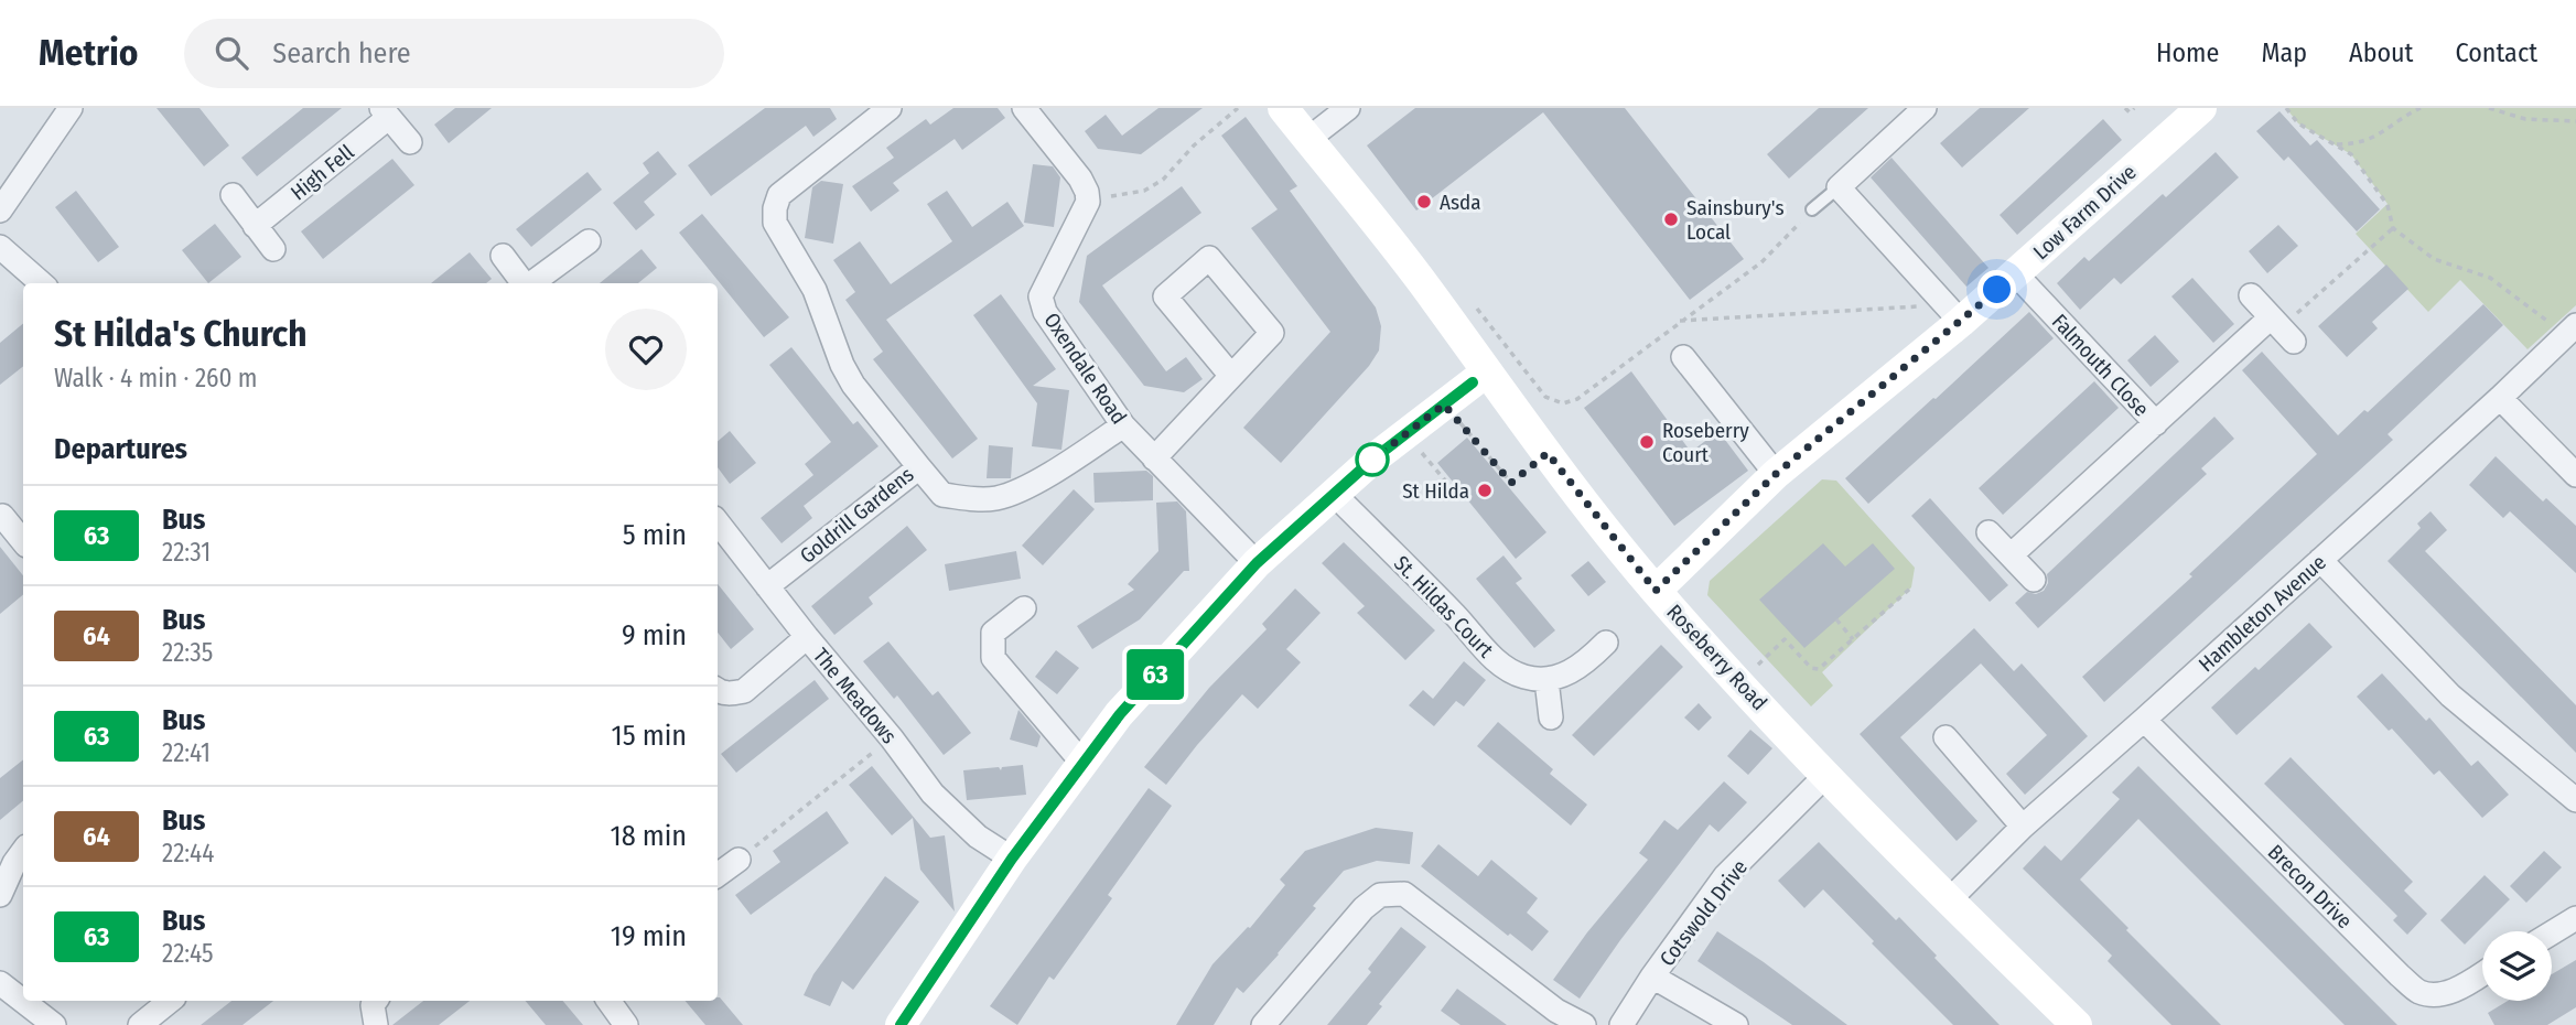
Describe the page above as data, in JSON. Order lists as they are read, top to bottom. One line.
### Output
{"streets":{"street":["High Fell","Low Farm Drive","Falmouth Close","Oxendale Road","Goldrill Gardens","St. Hildas Court","Hambleton Avenue","Roseberry Road","The Meadows","Brecon Drive","Cotswold Drive"]},"crossings":[["Low Farm Drive","Falmouth Close"],["Low Farm Drive","Roseberry Road"],["Goldrill Gardens","The Meadows"],["Hambleton Avenue","Roseberry Road"],["Hambleton Avenue","Brecon Drive"],["Roseberry Road","Cotswold Drive"]],"places":["Asda","Sainsbury's Local","Roseberry Court","St Hilda"],"lines":["bus line 63"],"page":{"header":"Metrio","search":"Search here","nav":["Home","Map","About","Contact"],"on_map":"63","heading":[["St Hilda's Church","Walk · 4 min · 260 m"],"Departures"],"list":[{"mark":"63","name":"Bus","note":"22:31","value":"5 min"},{"mark":"64","name":"Bus","note":"22:35","value":"9 min"},{"mark":"63","name":"Bus","note":"22:41","value":"15 min"},{"mark":"64","name":"Bus","note":"22:44","value":"18 min"},{"mark":"63","name":"Bus","note":"22:45","value":"19 min"}]}}
